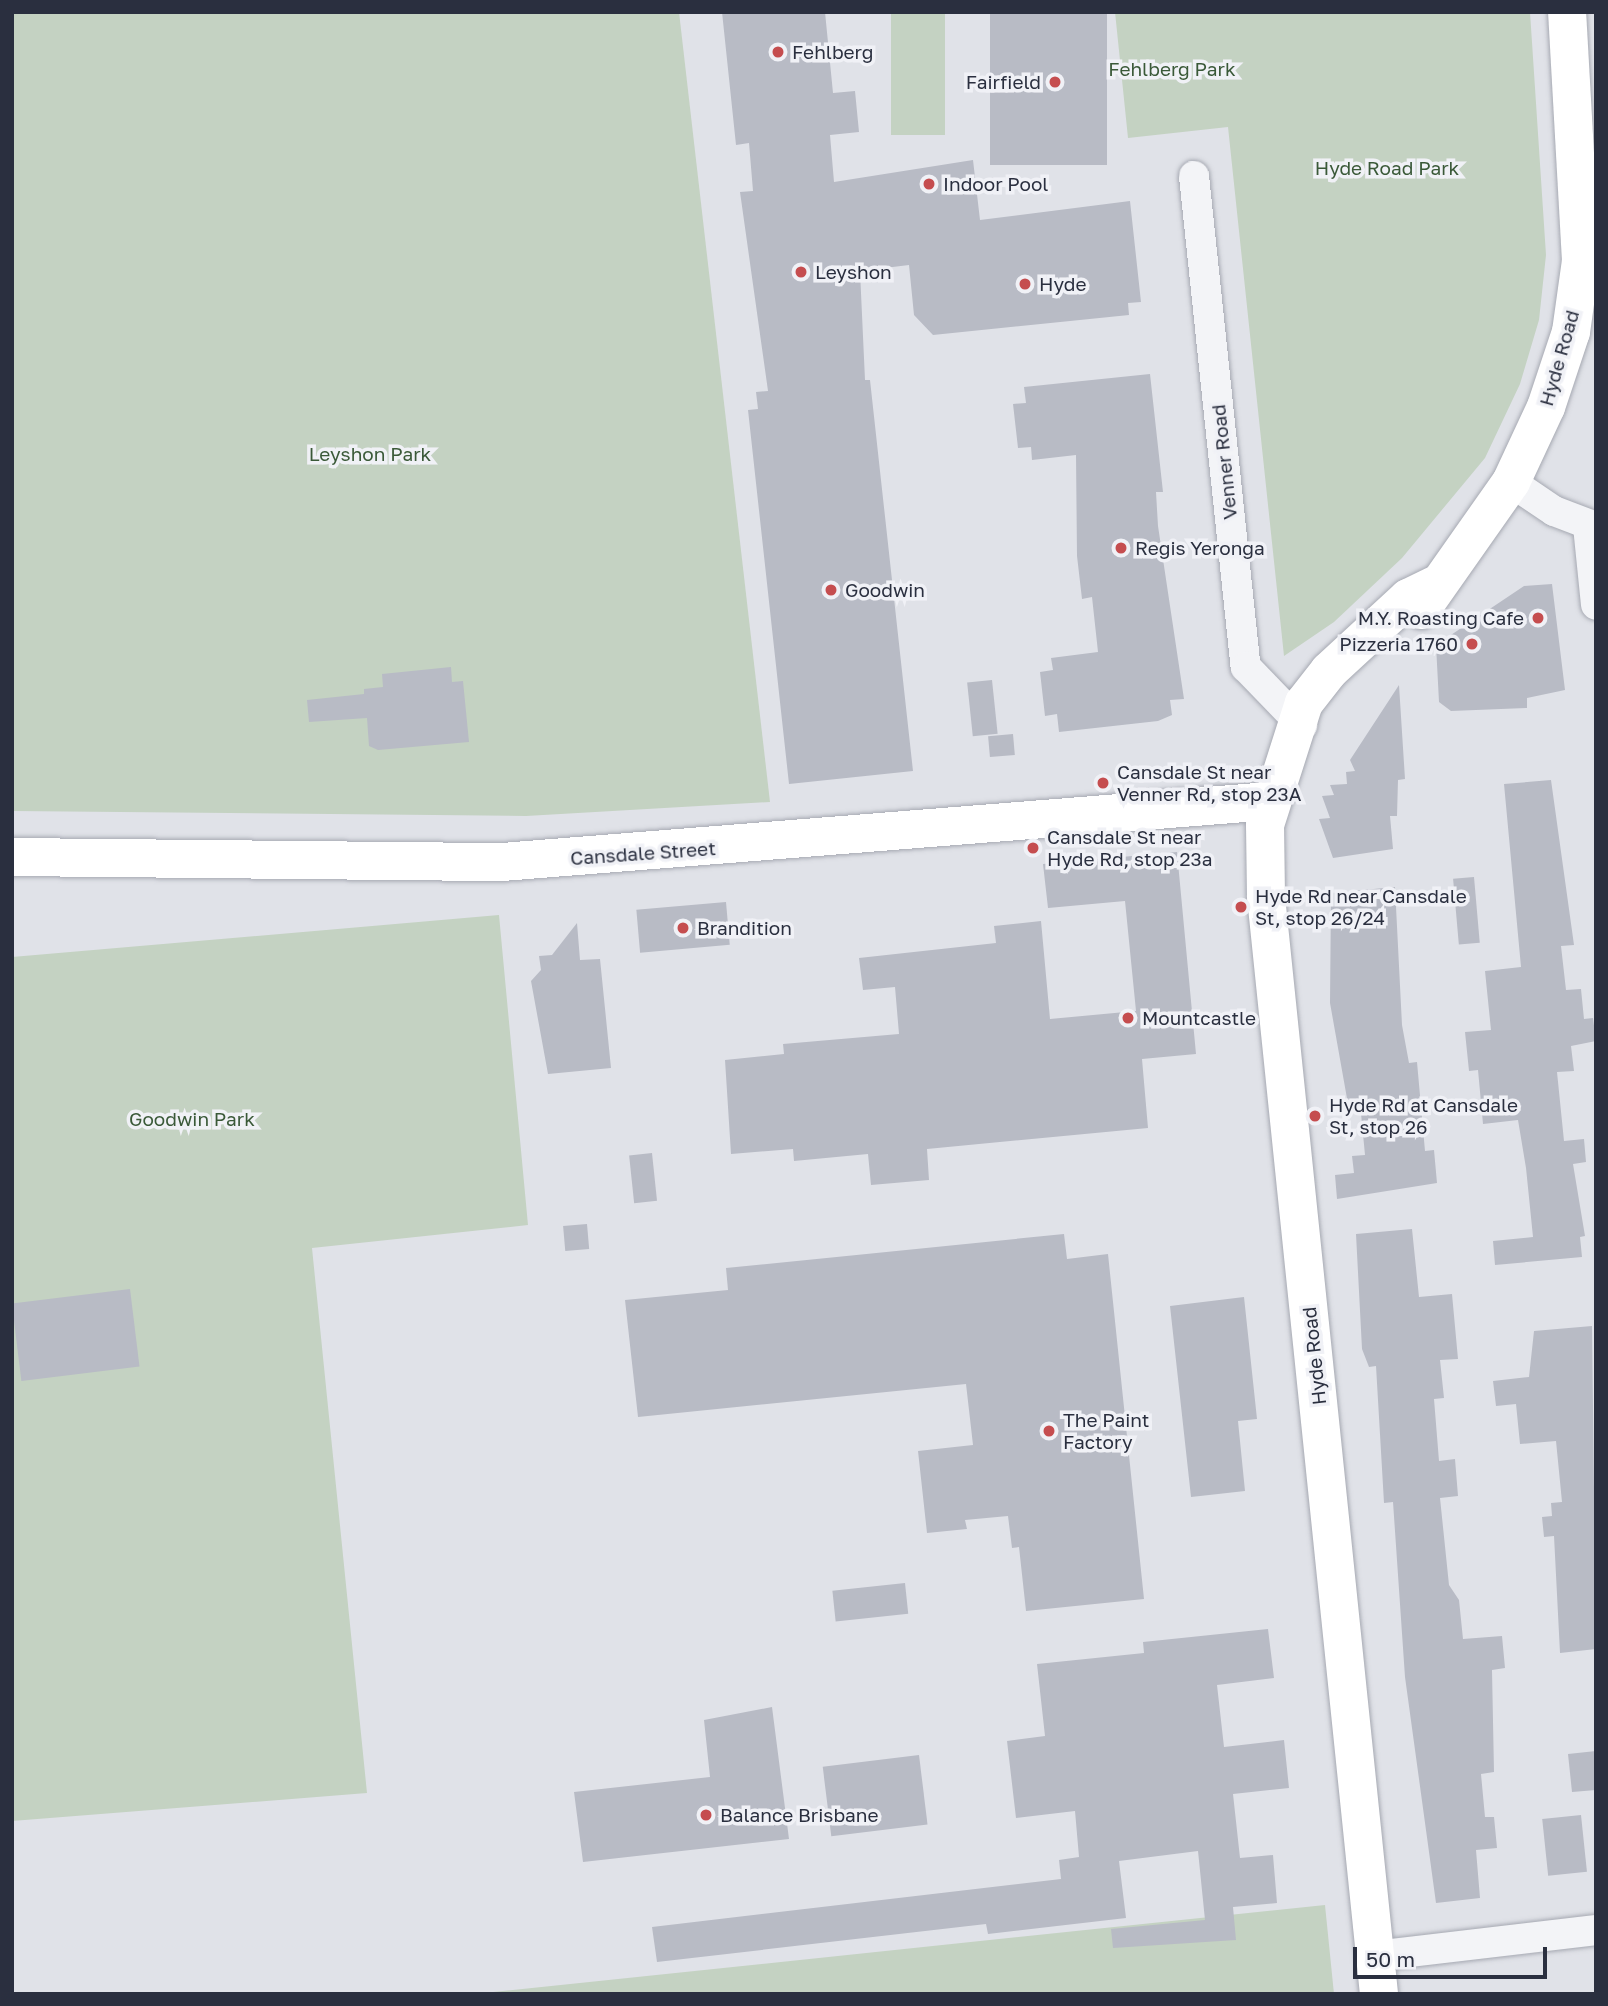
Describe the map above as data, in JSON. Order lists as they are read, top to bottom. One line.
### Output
{"streets":{"street":["Hyde Road","Venner Road","Cansdale Street"]},"crossings":[["Hyde Road","Venner Road"],["Hyde Road","Cansdale Street"]],"parks":["Fehlberg Park","Hyde Road Park","Leyshon Park","Goodwin Park"],"places":["Fehlberg","Fairfield","Indoor Pool","Leyshon","Hyde","Regis Yeronga","Goodwin","M.Y. Roasting Cafe","Pizzeria 1760","Cansdale St near Venner Rd, stop 23A","Cansdale St near Hyde Rd, stop 23a","Hyde Rd near Cansdale St, stop 26/24","Brandition","Mountcastle","Hyde Rd at Cansdale St, stop 26","The Paint Factory","Balance Brisbane"],"scale_bar":"50 m"}
